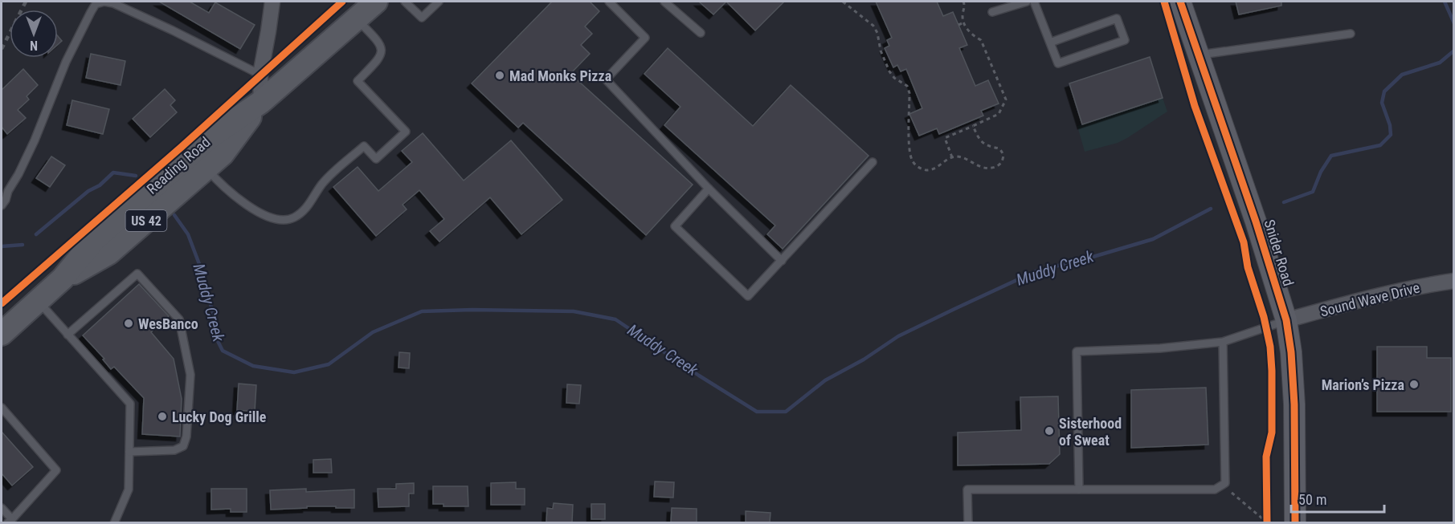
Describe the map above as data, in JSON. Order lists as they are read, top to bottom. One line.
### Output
{"streets":{"main road":["Reading Road","US 42"],"street":["Snider Road","Sound Wave Drive"]},"crossings":[["Snider Road","Sound Wave Drive"]],"water":["Muddy Creek"],"places":["Mad Monks Pizza","WesBanco","Marion’s Pizza","Lucky Dog Grille","Sisterhood of Sweat"],"scale_bar":"50 m","north":"bottom"}
